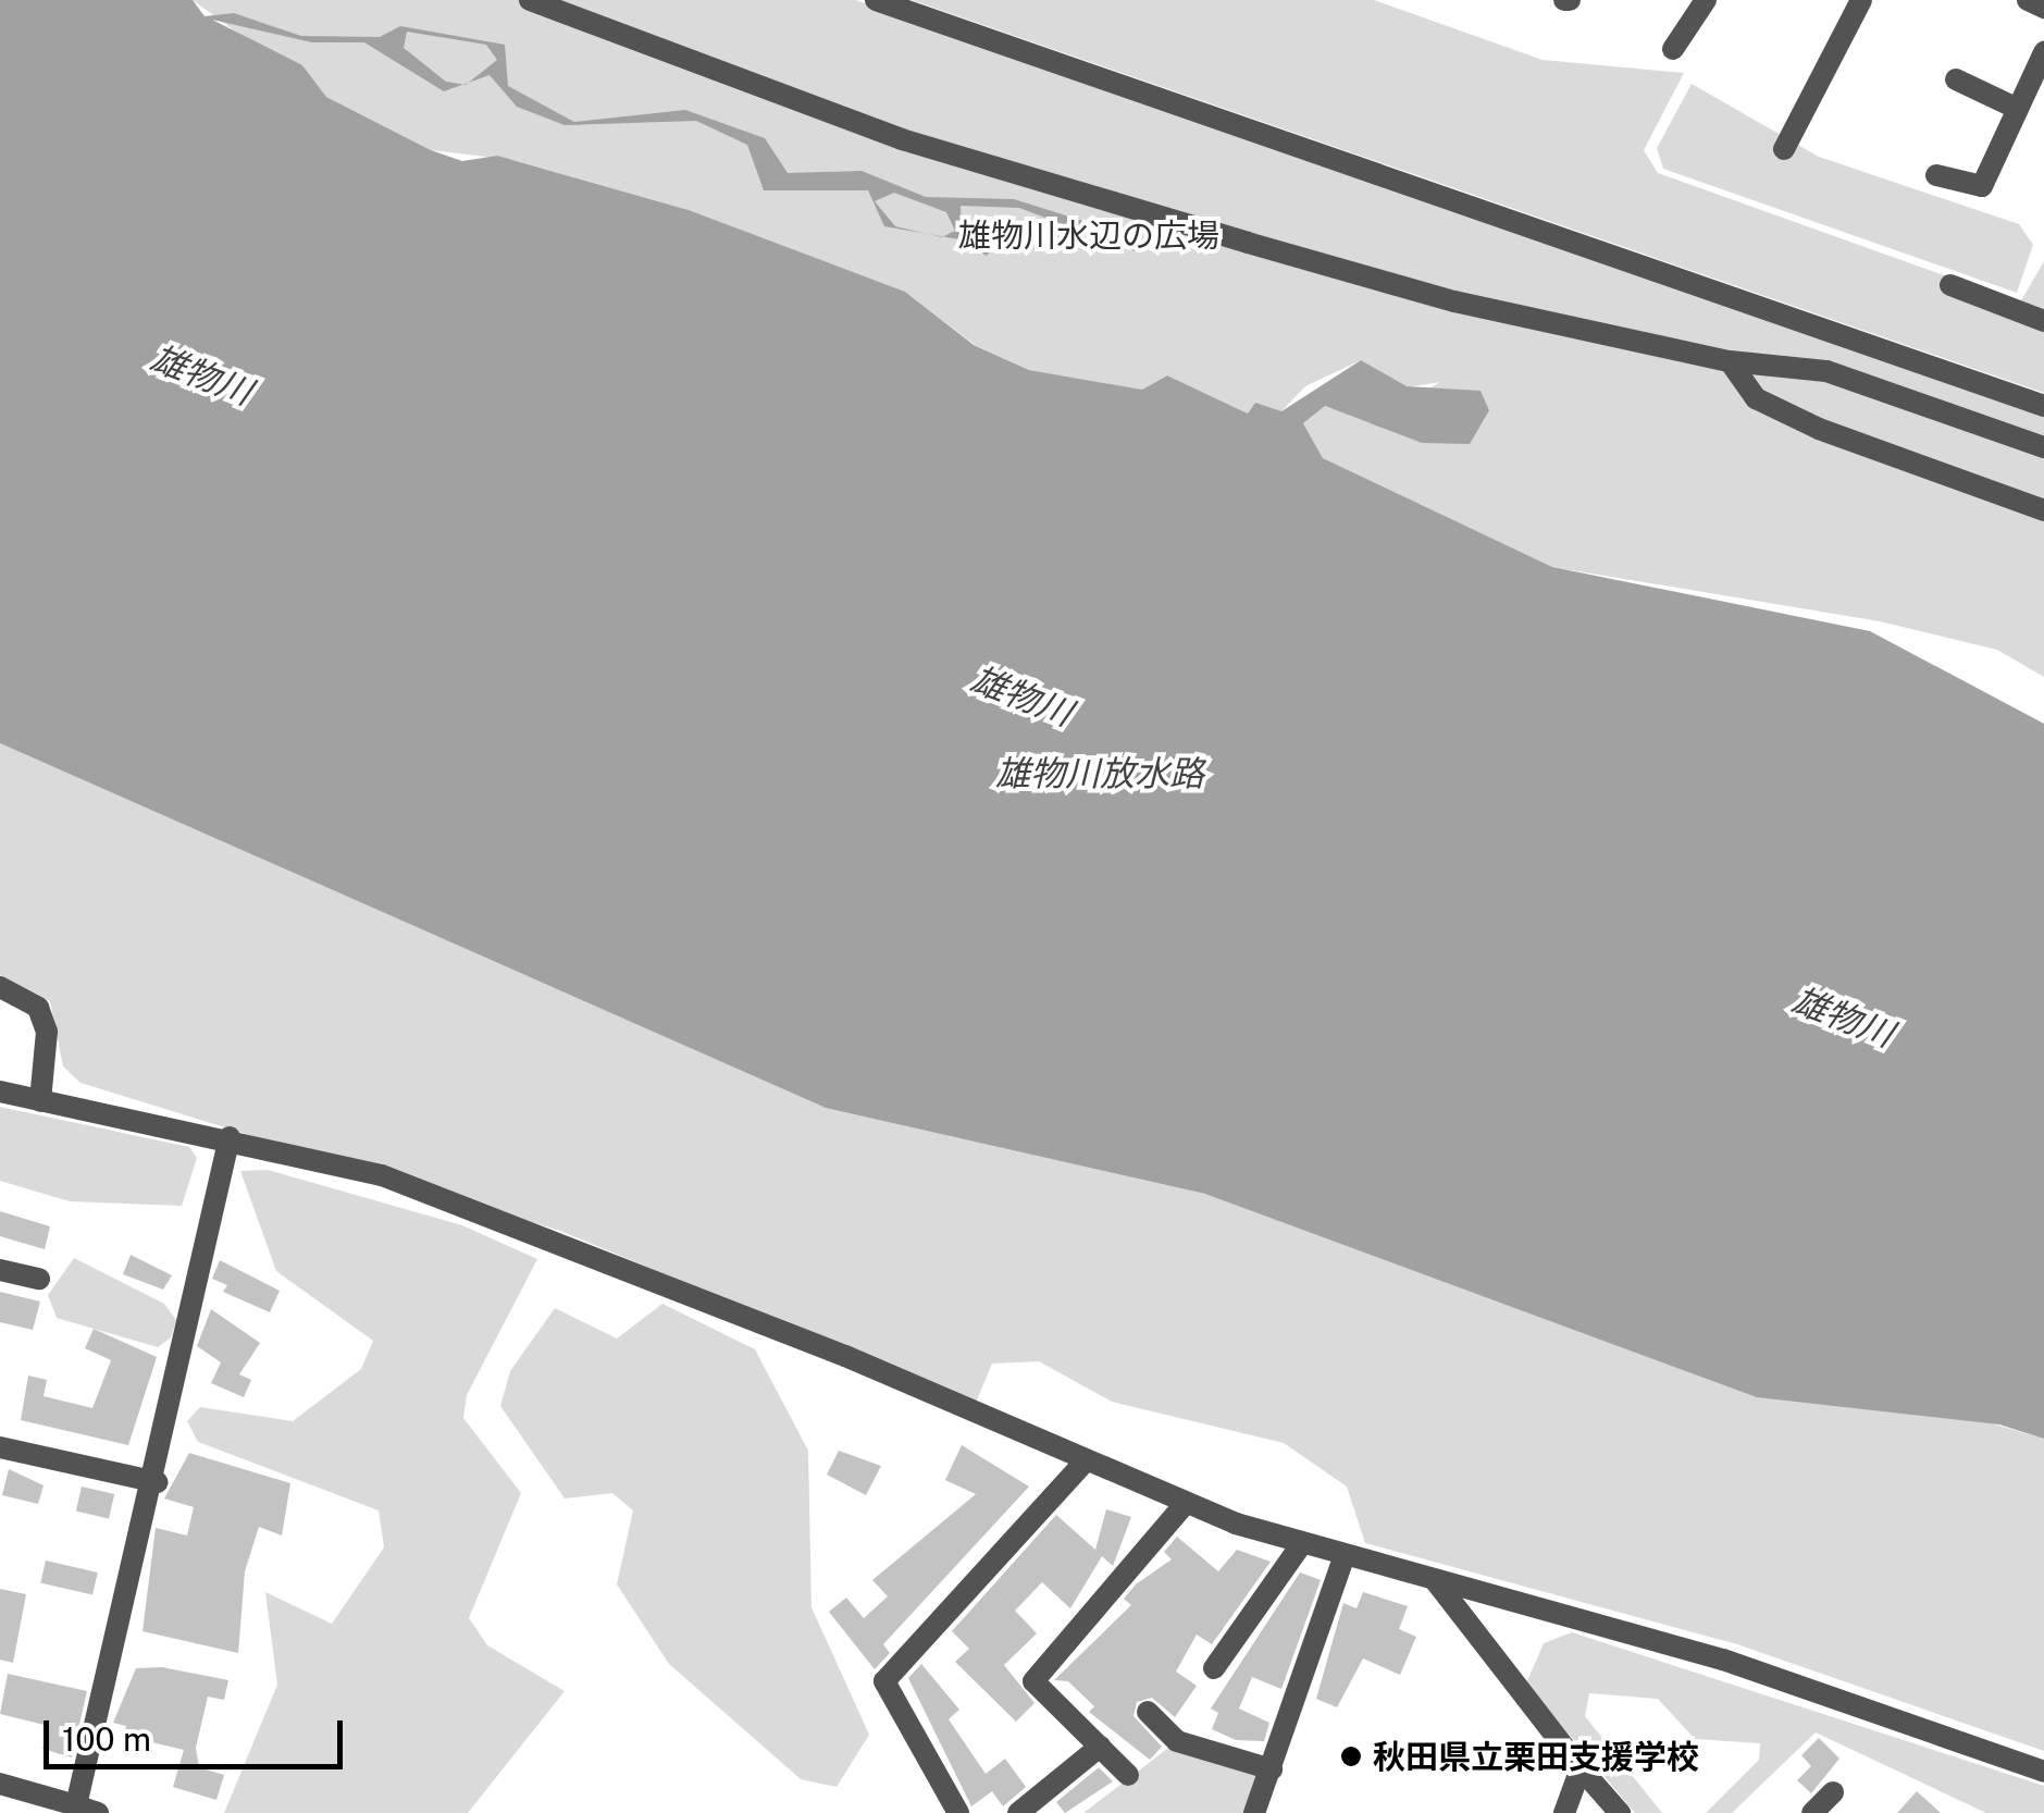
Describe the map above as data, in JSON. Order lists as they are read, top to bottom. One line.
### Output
{"water":["雄物川","雄物川放水路"],"parks":["雄物川水辺の広場"],"places":["秋田県立栗田支援学校"],"scale_bar":"100 m"}
